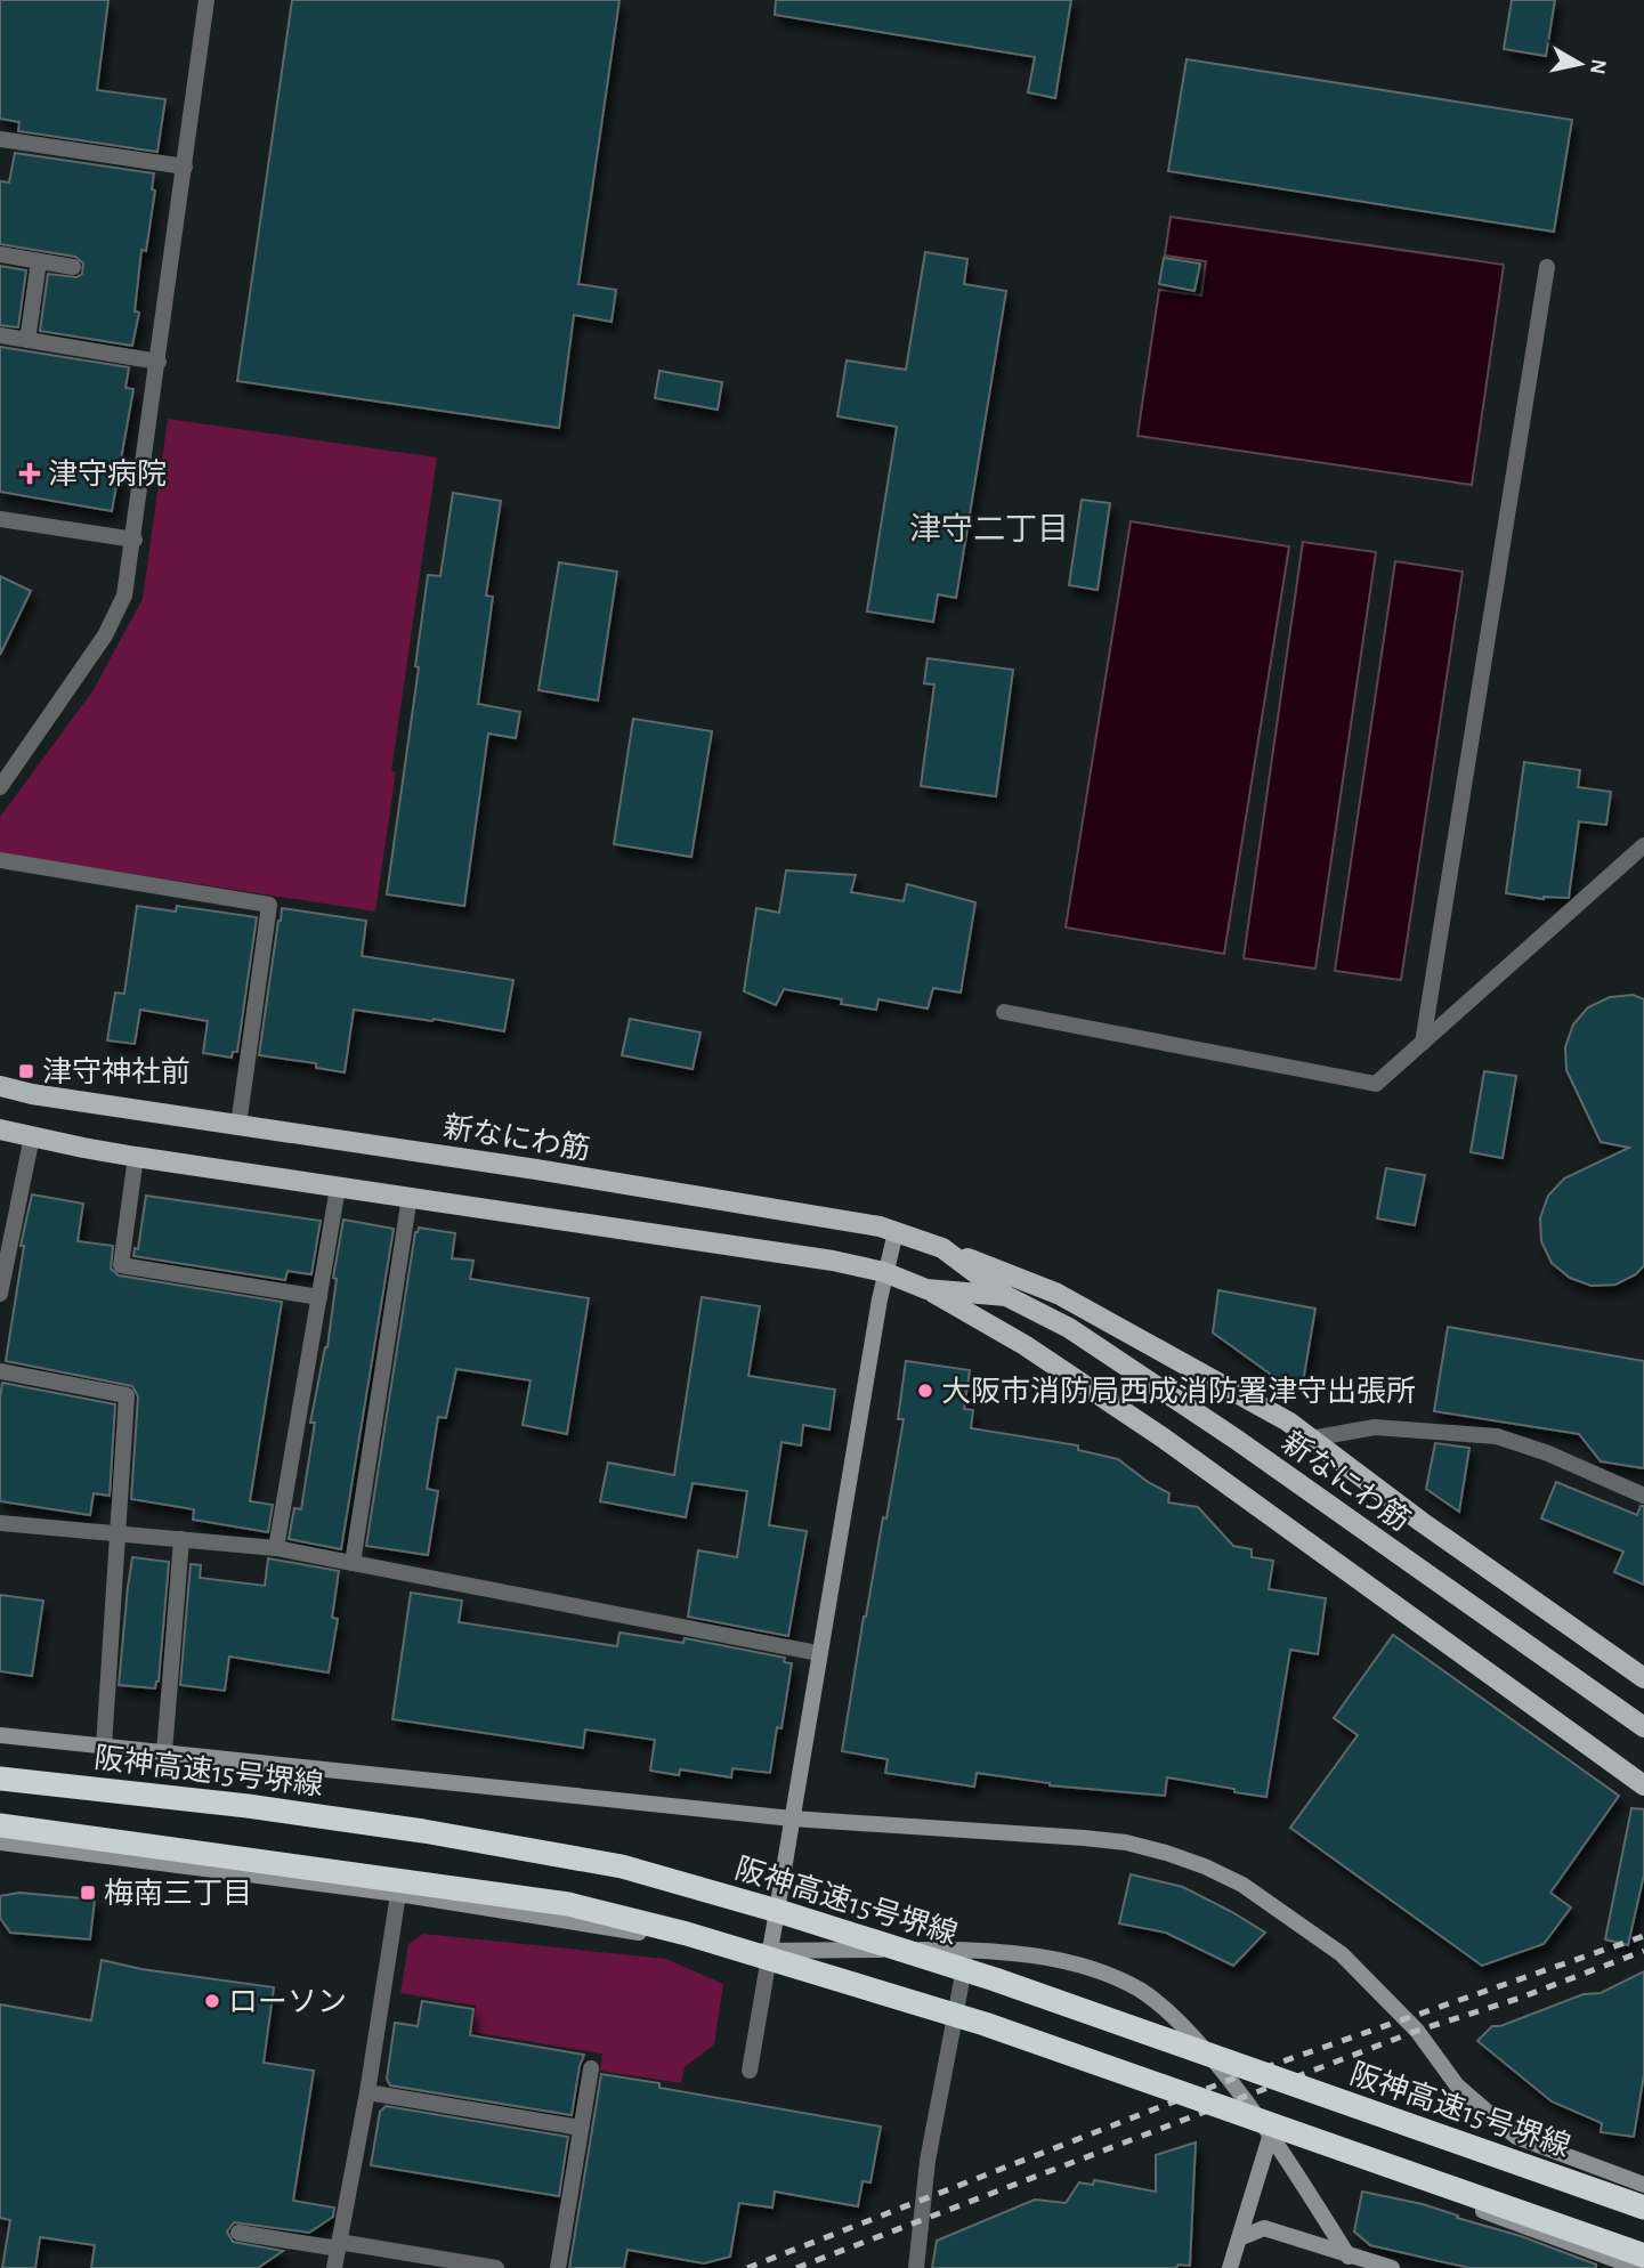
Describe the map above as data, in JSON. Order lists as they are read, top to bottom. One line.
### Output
{"streets":{"highway":["阪神高速15号堺線"],"main road":["新なにわ筋"]},"districts":["津守二丁目"],"places":{"health":["津守病院"],"transit":["津守神社前","梅南三丁目"],"other":["大阪市消防局西成消防署津守出張所","ローソン"]},"north":"right"}
